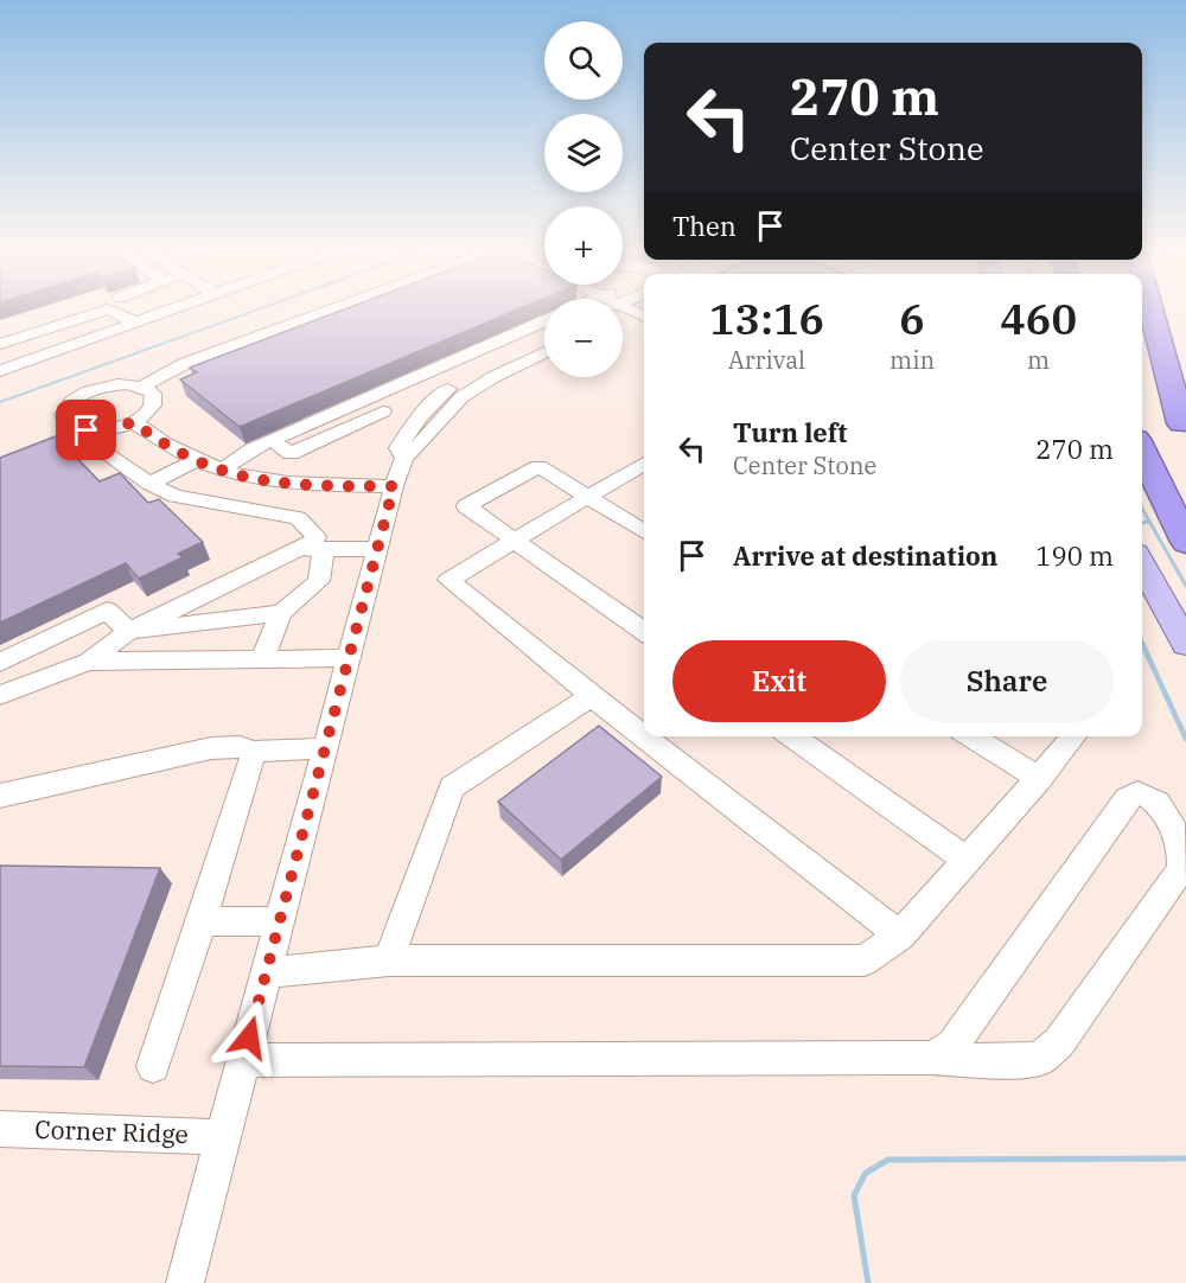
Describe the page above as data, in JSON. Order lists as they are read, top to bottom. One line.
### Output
{"streets":{"street":["Corner Ridge"]},"page":{"map_buttons":["+","−"],"turn":["270 m","Center Stone"],"then":"Then","eta":["13:16","Arrival","6","min","460","m"],"list":[{"name":"Turn left","note":"Center Stone","value":"270 m"},{"name":"Arrive at destination","value":"190 m"}],"buttons":["Exit","Share"]}}
